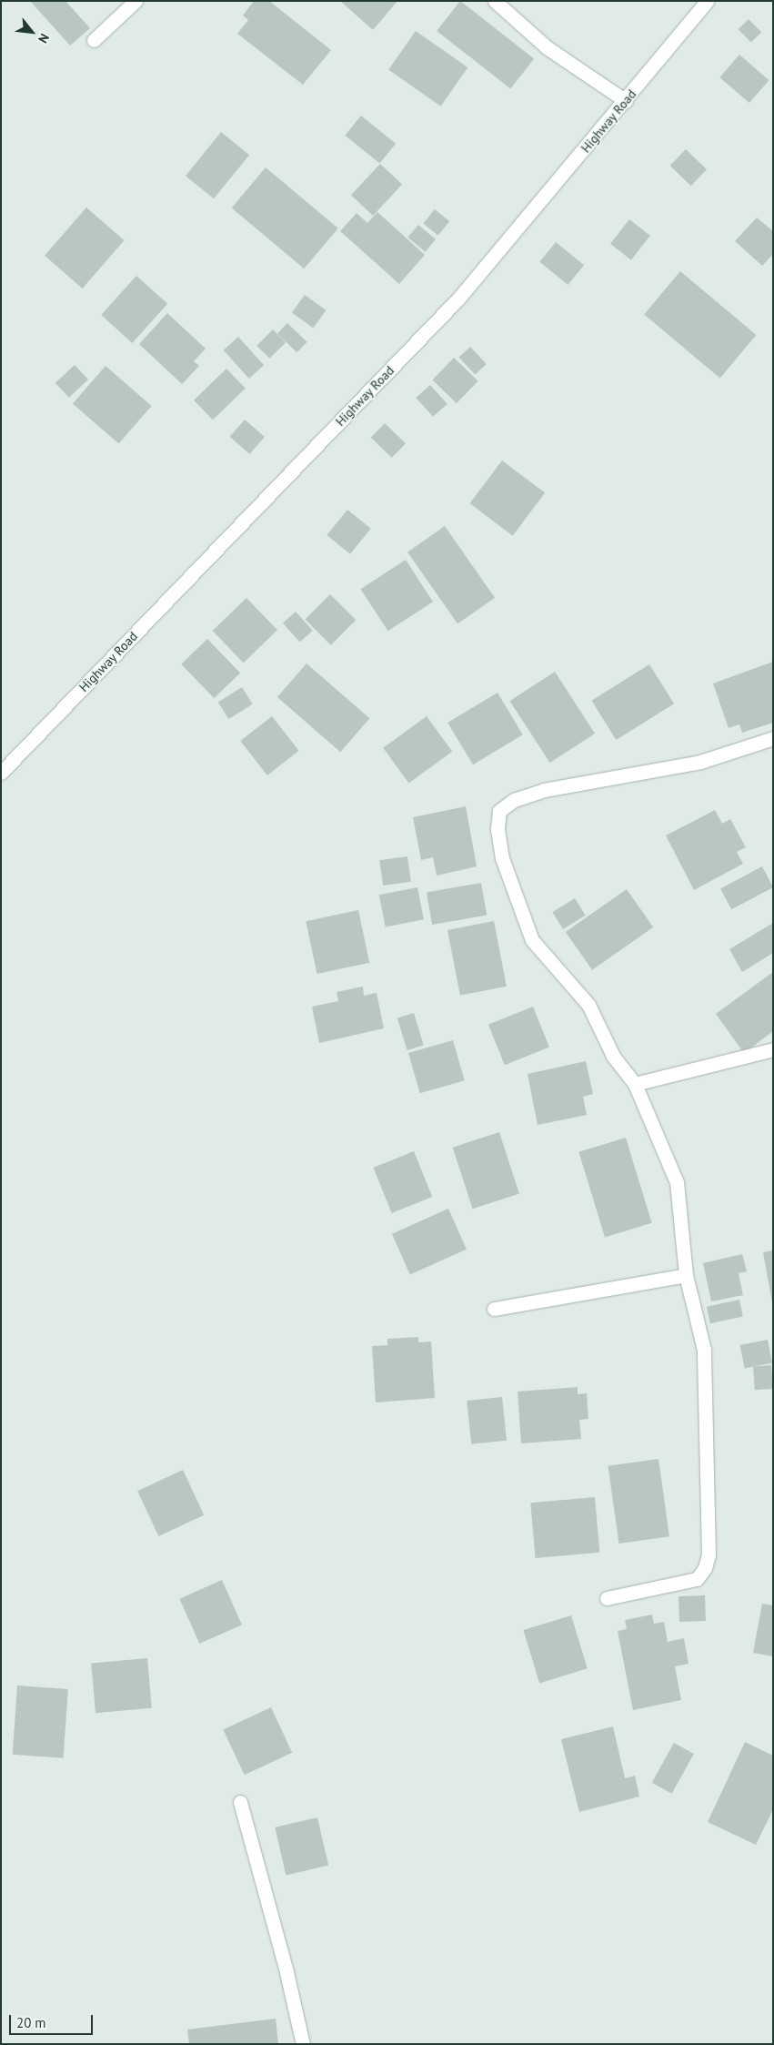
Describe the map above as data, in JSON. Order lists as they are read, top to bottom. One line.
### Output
{"streets":{"street":["Highway Road"]},"scale_bar":"20 m","north":"bottom right"}
